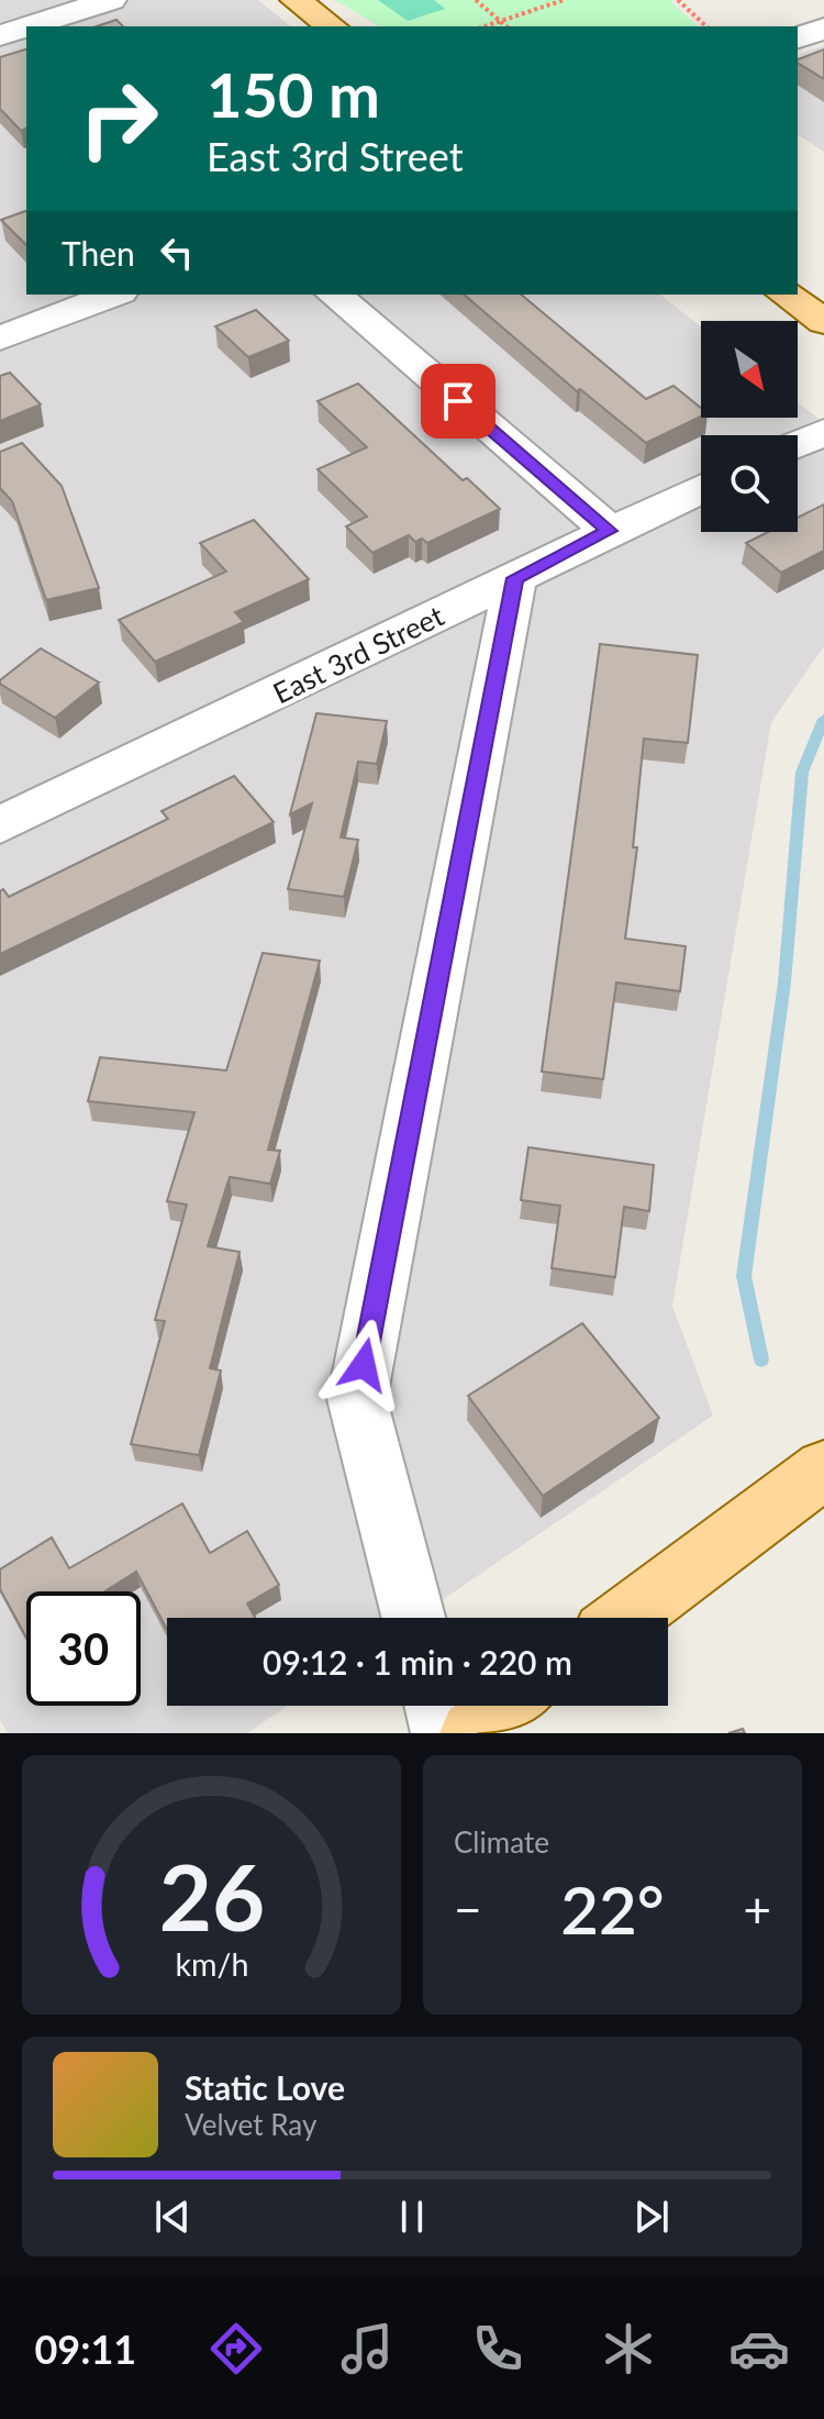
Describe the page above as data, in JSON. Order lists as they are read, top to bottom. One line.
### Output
{"streets":{"street":["East 3rd Street"]},"north":"bottom right","page":{"turn":["150 m","East 3rd Street"],"then":"Then","limit":"30","trip":"09:12 · 1 min · 220 m","tile":"Climate","heat":["−","22°","+"],"song":["Static Love","Velvet Ray"],"tabs":"09:11","gauge":["26","km/h"]}}
